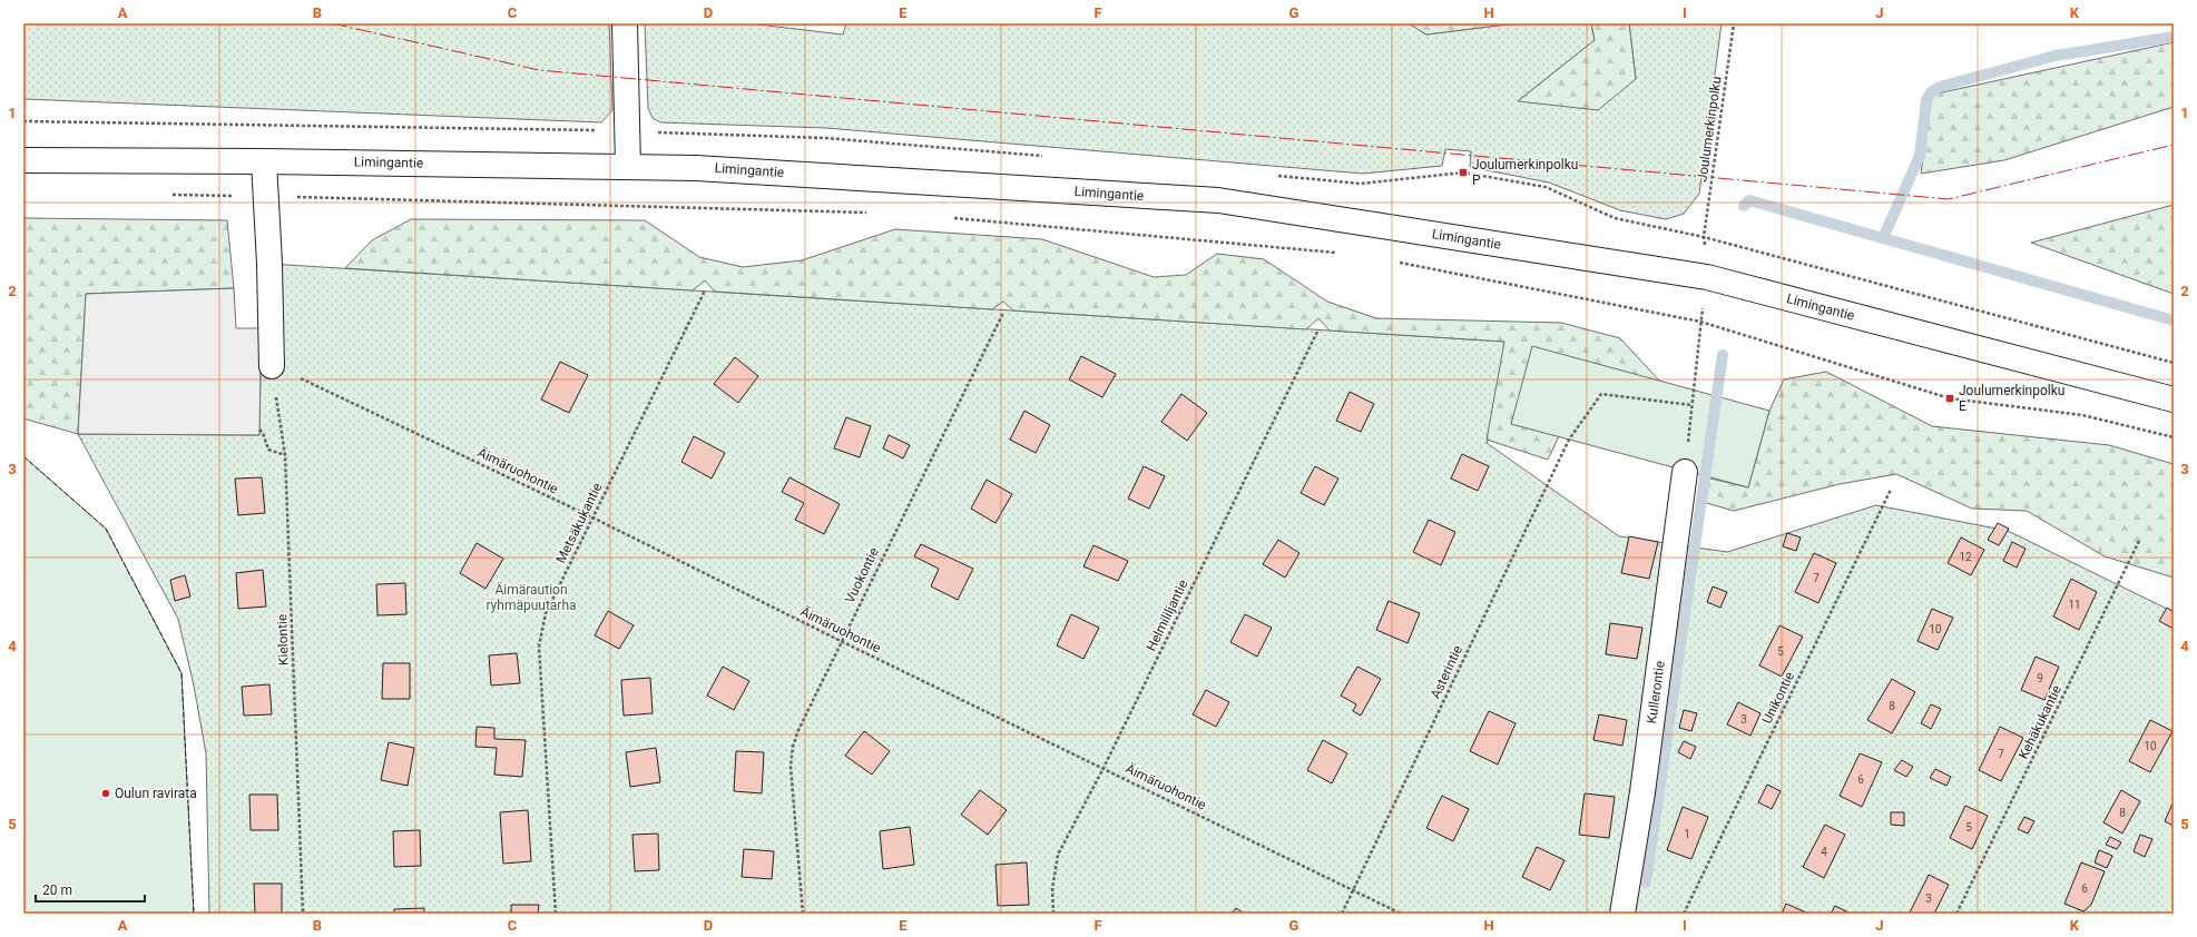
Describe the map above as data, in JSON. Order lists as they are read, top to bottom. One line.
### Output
{"streets":{"main road":["Limingantie","Kullerontie"],"path":["Joulumerkinpolku","Äimäruohontie","Metsäkukantie","Vuokontie","Helmililjantie","Kielontie","Asterintie","Unikontie","Kehäkukantie"]},"crossings":[["Äimäruohontie","Metsäkukantie"],["Äimäruohontie","Vuokontie"],["Äimäruohontie","Helmililjantie"],["Äimäruohontie","Kielontie"],["Äimäruohontie","Asterintie"]],"parks":["Äimäraution ryhmäpuutarha"],"places":{"transit":["Joulumerkinpolku P","Joulumerkinpolku E"],"other":["Oulun ravirata"]},"house_numbers":["12","7","11","10","5","9","8","3","10","7","6","8","5","1","4","6","3"],"scale_bar":"20 m","grid":{"columns":["A","B","C","D","E","F","G","H","I","J","K"],"rows":["1","2","3","4","5"]}}
